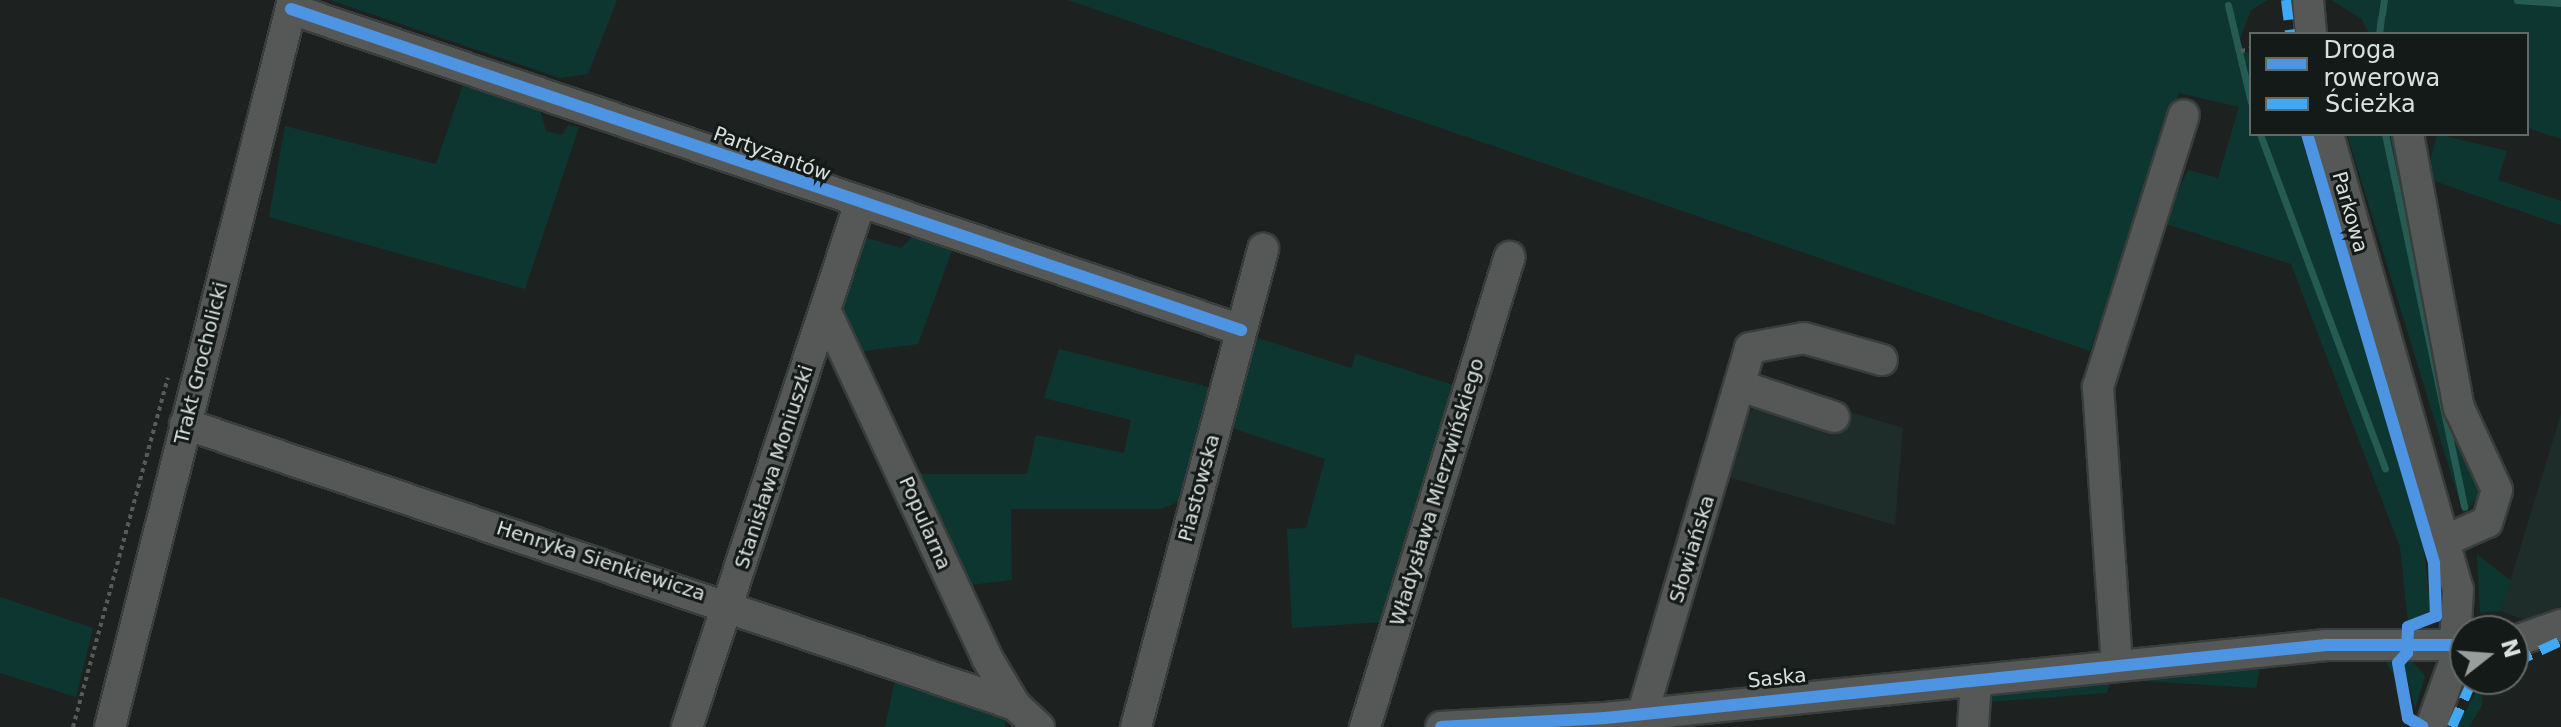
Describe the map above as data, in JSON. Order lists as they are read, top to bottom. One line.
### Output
{"streets":{"street":["Partyzantów","Parkowa","Trakt Grocholicki","Stanisława Moniuszki","Piastowska","Władysława Mierzwińskiego","Popularna","Słowiańska","Henryka Sienkiewicza","Saska"]},"crossings":[["Partyzantów","Trakt Grocholicki"],["Partyzantów","Stanisława Moniuszki"],["Partyzantów","Piastowska"],["Trakt Grocholicki","Henryka Sienkiewicza"],["Stanisława Moniuszki","Popularna"],["Stanisława Moniuszki","Henryka Sienkiewicza"],["Popularna","Henryka Sienkiewicza"],["Słowiańska","Saska"]],"legend":["Droga rowerowa","Ścieżka"],"north":"right"}
